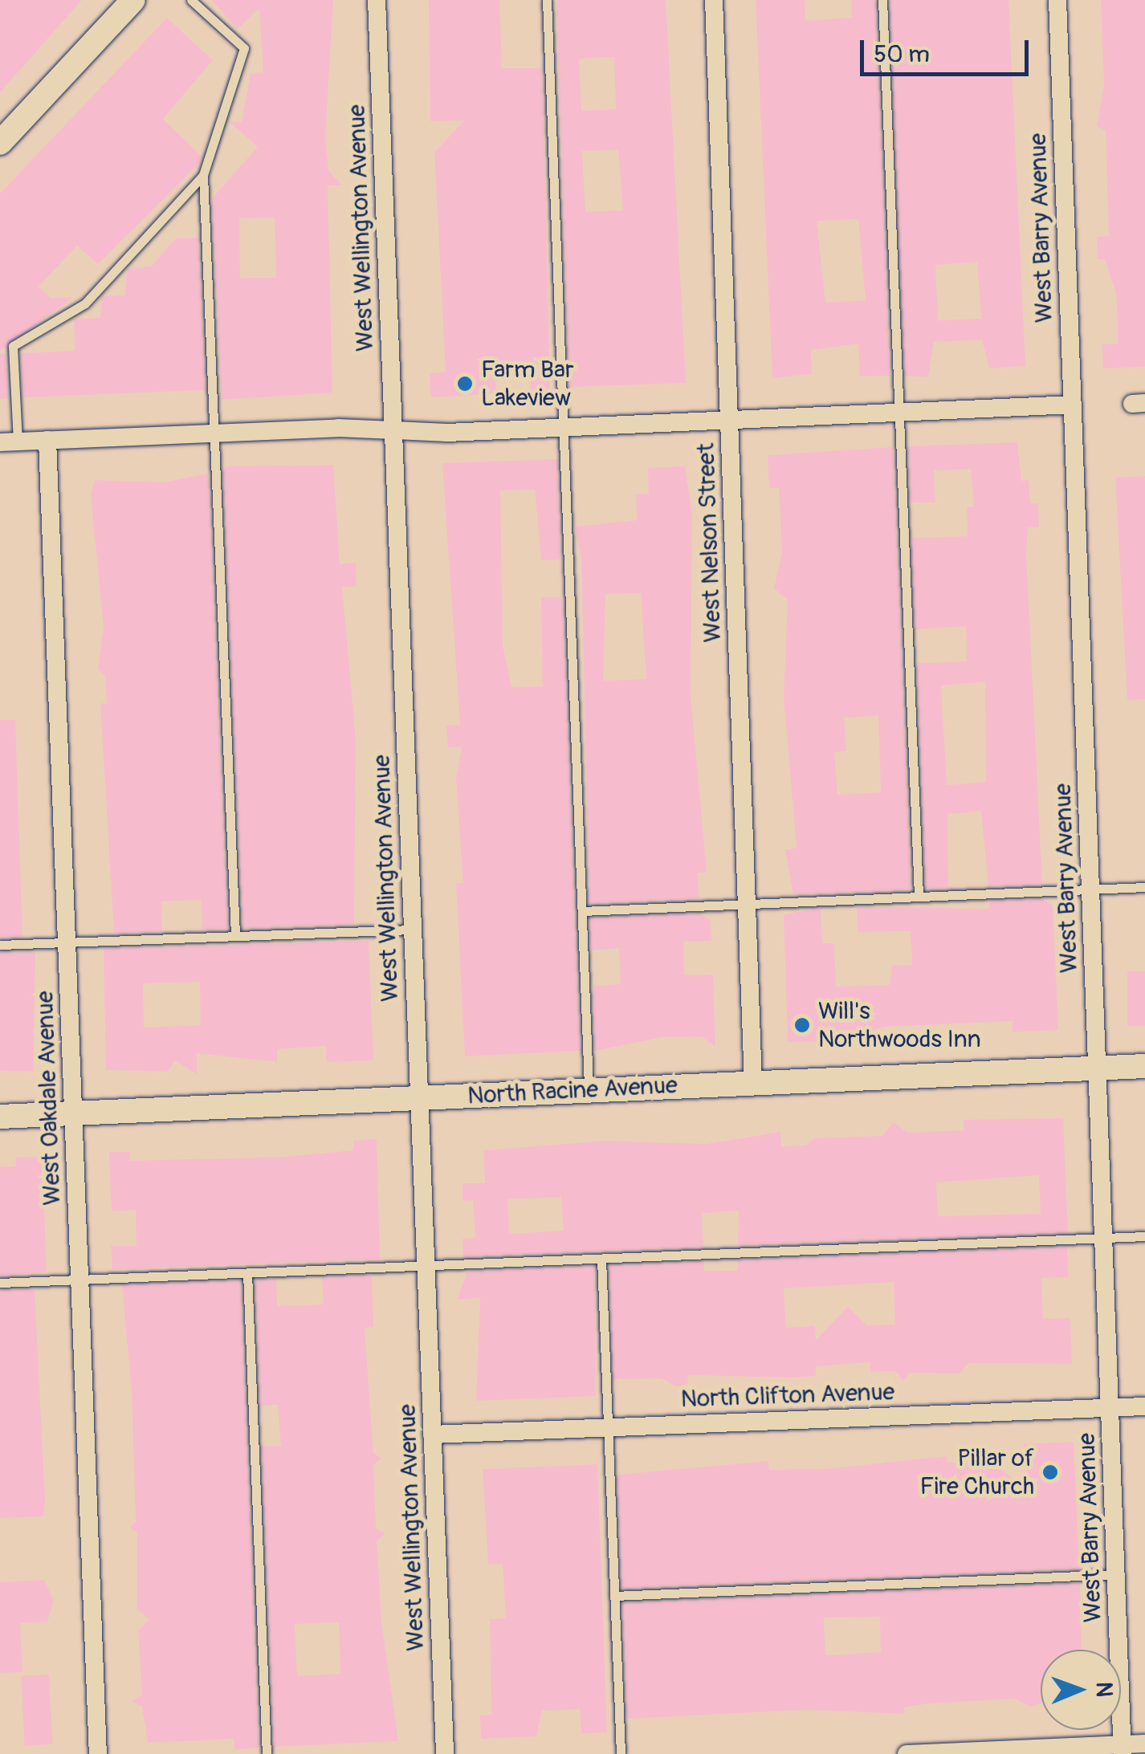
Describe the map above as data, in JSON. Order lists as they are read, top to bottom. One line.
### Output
{"streets":{"street":["West Wellington Avenue","West Barry Avenue","West Nelson Street","North Racine Avenue","West Oakdale Avenue","North Clifton Avenue"]},"crossings":[["West Wellington Avenue","North Racine Avenue"],["West Wellington Avenue","North Clifton Avenue"],["West Barry Avenue","North Racine Avenue"],["West Barry Avenue","North Clifton Avenue"],["West Nelson Street","North Racine Avenue"],["North Racine Avenue","West Oakdale Avenue"]],"places":["Farm Bar Lakeview","Will's Northwoods Inn","Pillar of Fire Church"],"scale_bar":"50 m","north":"right"}
